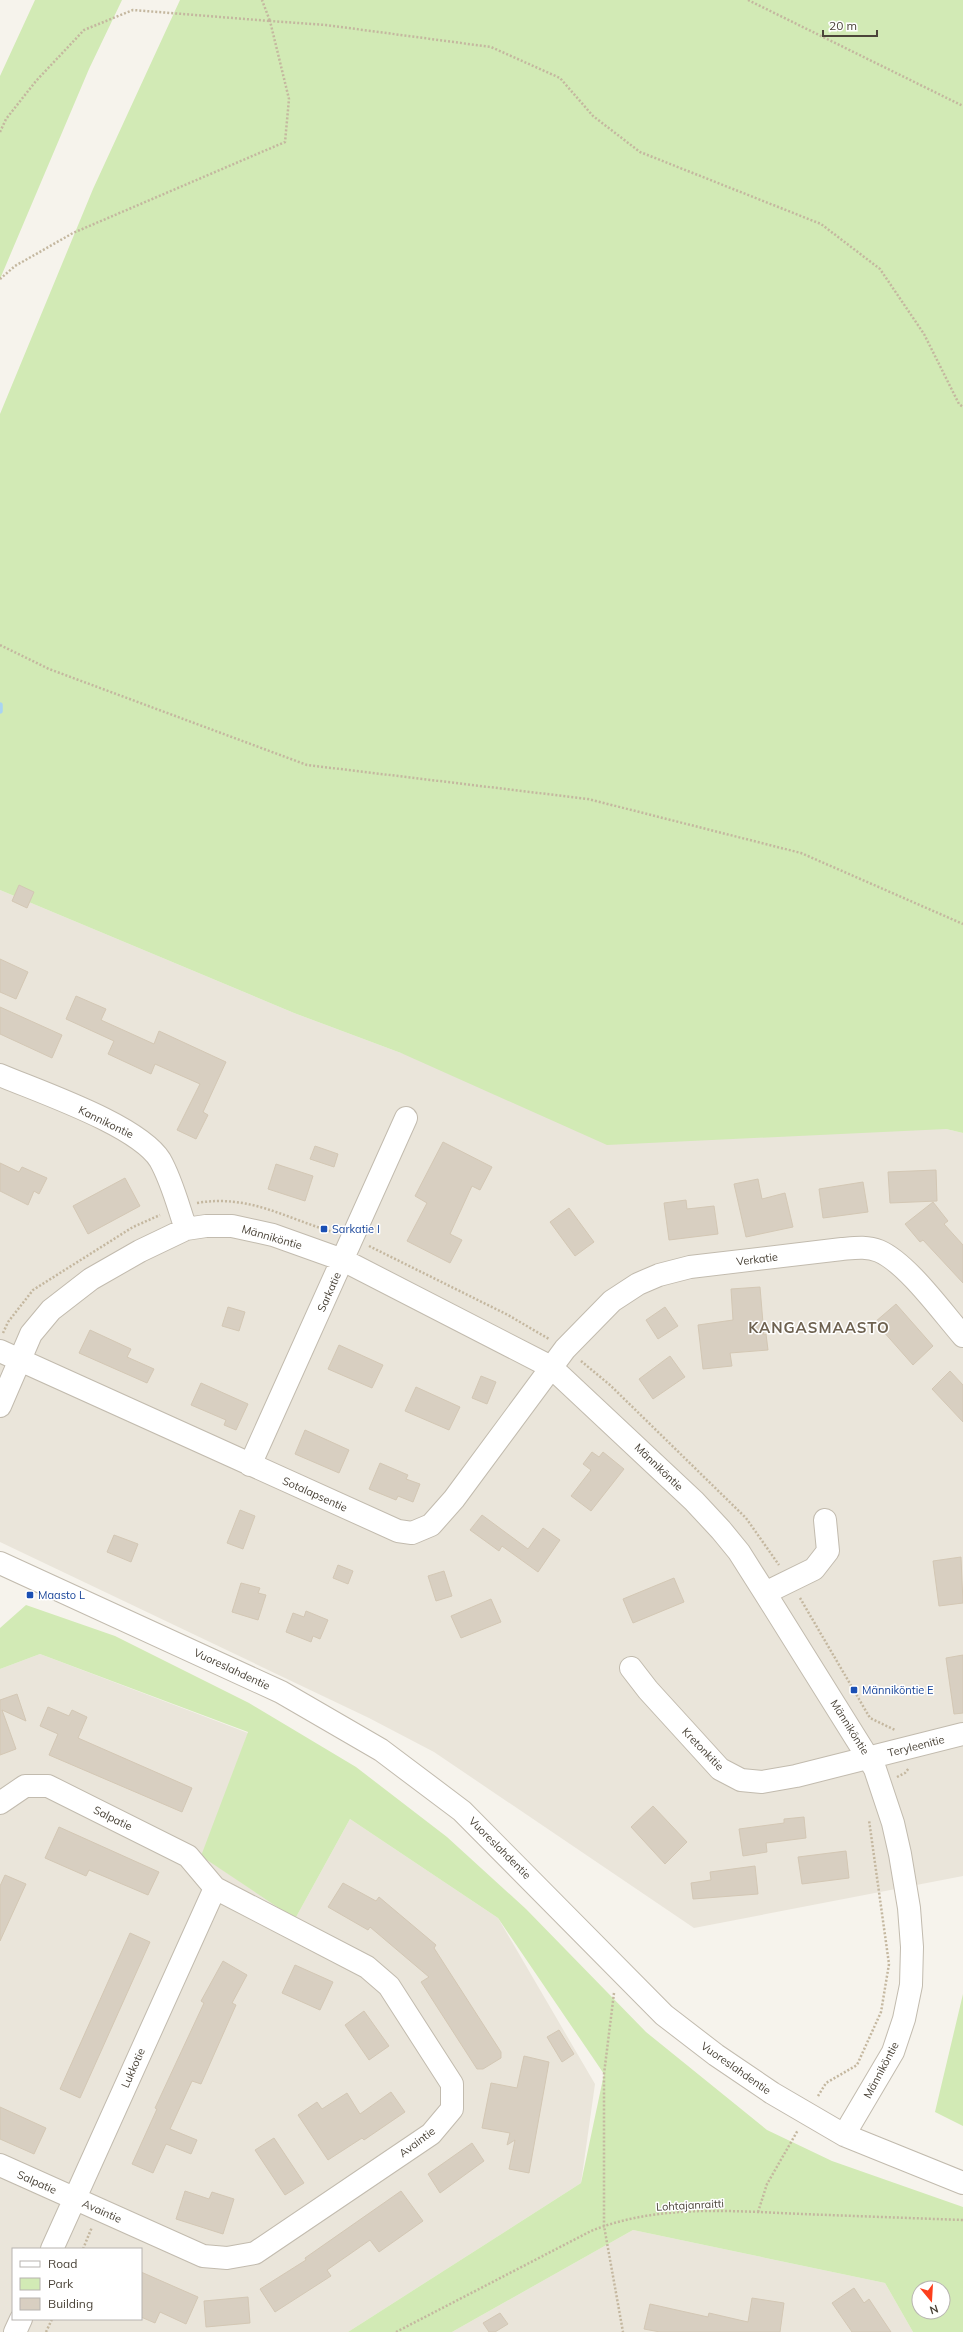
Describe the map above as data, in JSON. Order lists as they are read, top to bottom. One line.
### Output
{"streets":{"street":["Kannikontie","Männiköntie","Verkatie","Sarkatie","Sotalapsentie","Vuoreslahdentie","Teryleenitie","Kretonkitie","Salpatie","Lukkotie","Avaintie"],"path":["Lohtajanraitti"]},"crossings":[["Kannikontie","Männiköntie"],["Männiköntie","Verkatie"],["Männiköntie","Sarkatie"],["Männiköntie","Sotalapsentie"],["Männiköntie","Vuoreslahdentie"],["Männiköntie","Teryleenitie"],["Männiköntie","Kretonkitie"],["Verkatie","Sotalapsentie"],["Sarkatie","Sotalapsentie"],["Teryleenitie","Kretonkitie"],["Salpatie","Lukkotie"],["Salpatie","Avaintie"],["Lukkotie","Avaintie"]],"districts":["KANGASMAASTO"],"places":{"transit":["Sarkatie I","Maasto L","Männiköntie E"]},"legend":["Road","Park","Building"],"scale_bar":"20 m","north":"bottom"}
